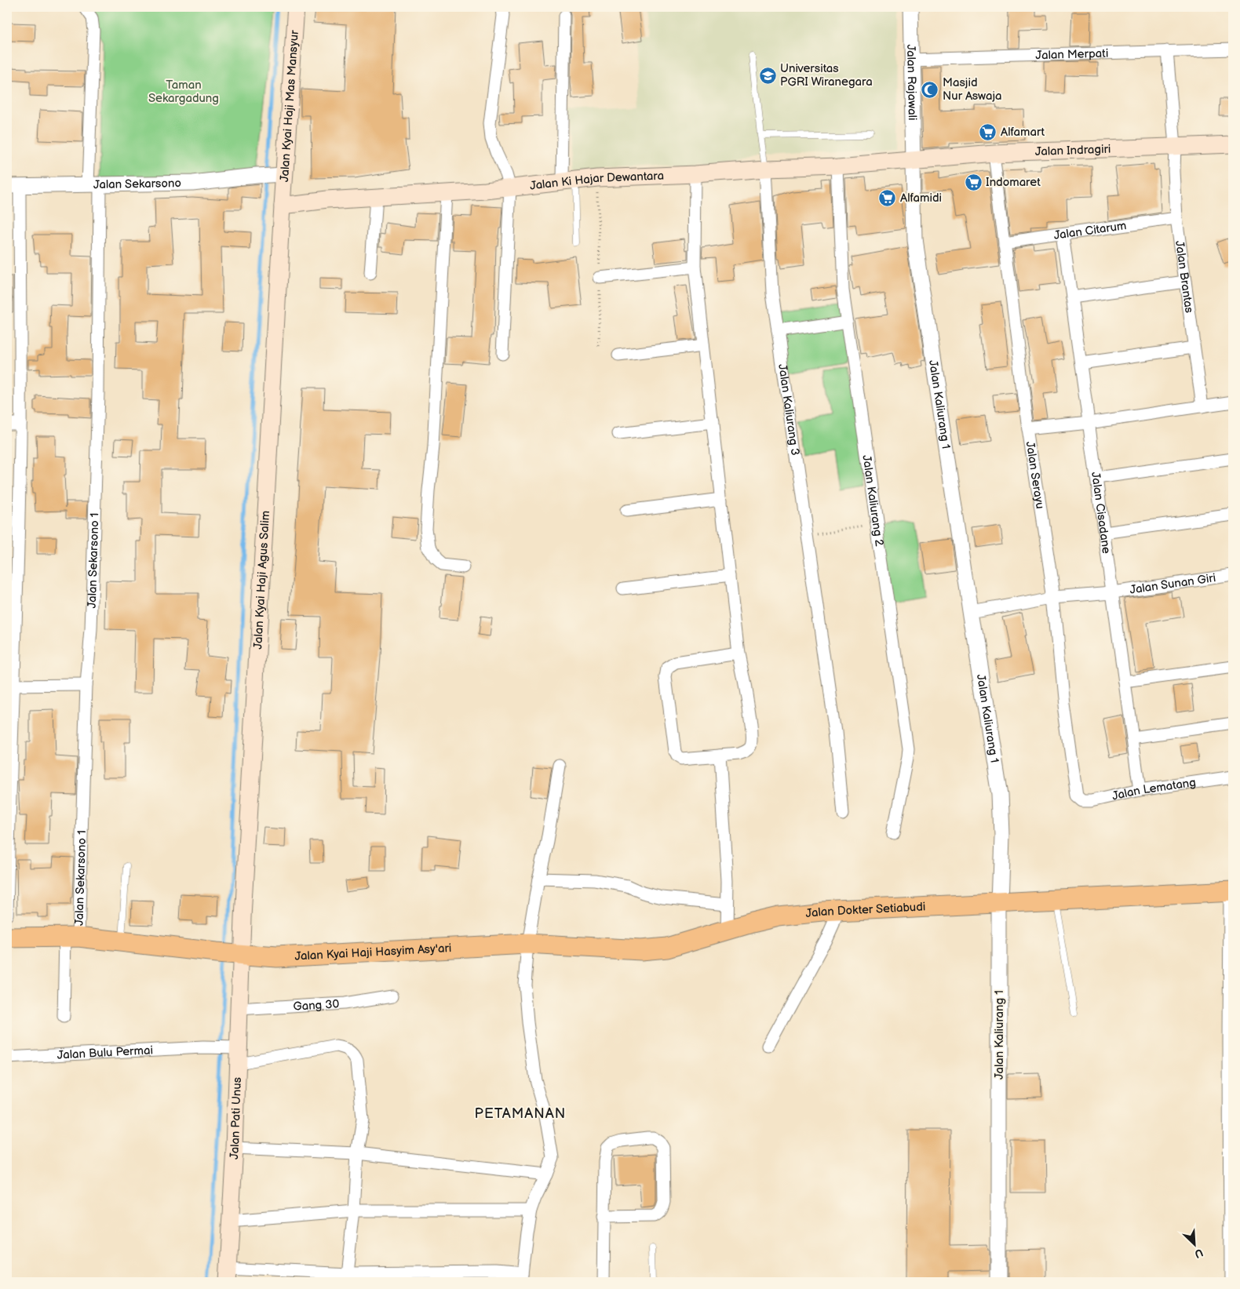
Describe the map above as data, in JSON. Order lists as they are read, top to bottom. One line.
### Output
{"streets":{"highway":["Jalan Dokter Setiabudi","Jalan Kyai Haji Hasyim Asy'ari"],"main road":["Jalan Kyai Haji Mas Mansyur","Jalan Indragiri","Jalan Ki Hajar Dewantara","Jalan Kyai Haji Agus Salim","Jalan Pati Unus"],"street":["Jalan Merpati","Jalan Rajawali","Jalan Sekarsono","Jalan Citarum","Jalan Brantas","Jalan Kaliurang 1","Jalan Kaliurang 3","Jalan Serayu","Jalan Kaliurang 2","Jalan Cisadane","Jalan Sekarsono 1","Jalan Sunan Giri","Jalan Lematang","Gang 30","Jalan Bulu Permai"]},"crossings":[["Jalan Merpati","Jalan Rajawali"],["Jalan Merpati","Jalan Brantas"],["Jalan Rajawali","Jalan Indragiri"],["Jalan Rajawali","Jalan Ki Hajar Dewantara"],["Jalan Rajawali","Jalan Kaliurang 1"],["Jalan Kyai Haji Mas Mansyur","Jalan Ki Hajar Dewantara"],["Jalan Kyai Haji Mas Mansyur","Jalan Sekarsono"],["Jalan Kyai Haji Mas Mansyur","Jalan Kyai Haji Agus Salim"],["Jalan Indragiri","Jalan Ki Hajar Dewantara"],["Jalan Indragiri","Jalan Brantas"],["Jalan Indragiri","Jalan Kaliurang 1"],["Jalan Indragiri","Jalan Serayu"],["Jalan Ki Hajar Dewantara","Jalan Kaliurang 1"],["Jalan Ki Hajar Dewantara","Jalan Kaliurang 3"],["Jalan Ki Hajar Dewantara","Jalan Kaliurang 2"],["Jalan Ki Hajar Dewantara","Jalan Kyai Haji Agus Salim"],["Jalan Sekarsono","Jalan Sekarsono 1"],["Jalan Citarum","Jalan Brantas"],["Jalan Citarum","Jalan Serayu"],["Jalan Citarum","Jalan Cisadane"],["Jalan Kaliurang 1","Jalan Sunan Giri"],["Jalan Kaliurang 1","Jalan Dokter Setiabudi"],["Jalan Serayu","Jalan Sunan Giri"],["Jalan Serayu","Jalan Lematang"],["Jalan Cisadane","Jalan Sunan Giri"],["Jalan Cisadane","Jalan Lematang"],["Jalan Sekarsono 1","Jalan Kyai Haji Hasyim Asy'ari"],["Jalan Kyai Haji Agus Salim","Jalan Kyai Haji Hasyim Asy'ari"],["Jalan Kyai Haji Agus Salim","Jalan Pati Unus"],["Jalan Dokter Setiabudi","Jalan Kyai Haji Hasyim Asy'ari"],["Jalan Kyai Haji Hasyim Asy'ari","Jalan Pati Unus"],["Gang 30","Jalan Pati Unus"],["Jalan Bulu Permai","Jalan Pati Unus"]],"districts":["PETAMANAN"],"parks":["Taman Sekargadung"],"places":{"school or university":["Universitas PGRI Wiranegara"],"mosque":["Masjid Nur Aswaja"],"supermarket":["Alfamart","Indomaret","Alfamidi"]},"north":"bottom right"}
